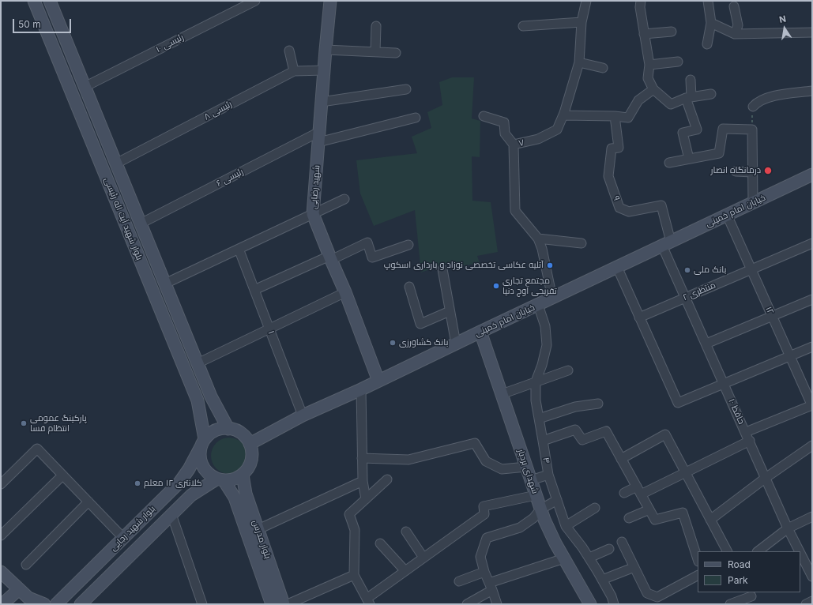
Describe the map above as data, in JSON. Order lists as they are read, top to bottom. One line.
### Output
{"streets":{"main road":["شهید رضایی","خیابان امام خمینی","بلوار شهید آیت اله رئیسی","شهدای بردبار","بلوار شهید رجایی","بلوار مدرس"],"street":["رئیسی ۱۰","رئیسی ۸","۷","رئیسی ۶","۹","منتظری ۲","۱۲","۱","حافظ ۱۰","۳"]},"crossings":[["رئیسی ۱۰","بلوار شهید آیت اله رئیسی"],["رئیسی ۸","شهید رضایی"],["رئیسی ۸","بلوار شهید آیت اله رئیسی"],["۷","خیابان امام خمینی"],["رئیسی ۶","شهید رضایی"],["رئیسی ۶","بلوار شهید آیت اله رئیسی"],["شهید رضایی","خیابان امام خمینی"],["۹","خیابان امام خمینی"],["۹","حافظ ۱۰"],["خیابان امام خمینی","بلوار شهید آیت اله رئیسی"],["خیابان امام خمینی","۱۲"],["خیابان امام خمینی","۱"],["خیابان امام خمینی","حافظ ۱۰"],["خیابان امام خمینی","۳"],["خیابان امام خمینی","شهدای بردبار"],["خیابان امام خمینی","بلوار شهید رجایی"],["خیابان امام خمینی","بلوار مدرس"],["بلوار شهید آیت اله رئیسی","بلوار شهید رجایی"],["بلوار شهید آیت اله رئیسی","بلوار مدرس"],["منتظری ۲","۱۲"],["منتظری ۲","حافظ ۱۰"],["بلوار شهید رجایی","بلوار مدرس"]],"places":["درمانگاه انصار","آتلیه عکاسی تخصصی نوزاد و بارداری اسکوپ","بانک ملی","مجتمع تجاری تفریحی اوج دنیا","بانک کشاورزی","پارکینگ عمومی انتظام فسا","کلانتری ۱۲ معلم"],"legend":["Road","Park"],"scale_bar":"50 m","north":"top"}
